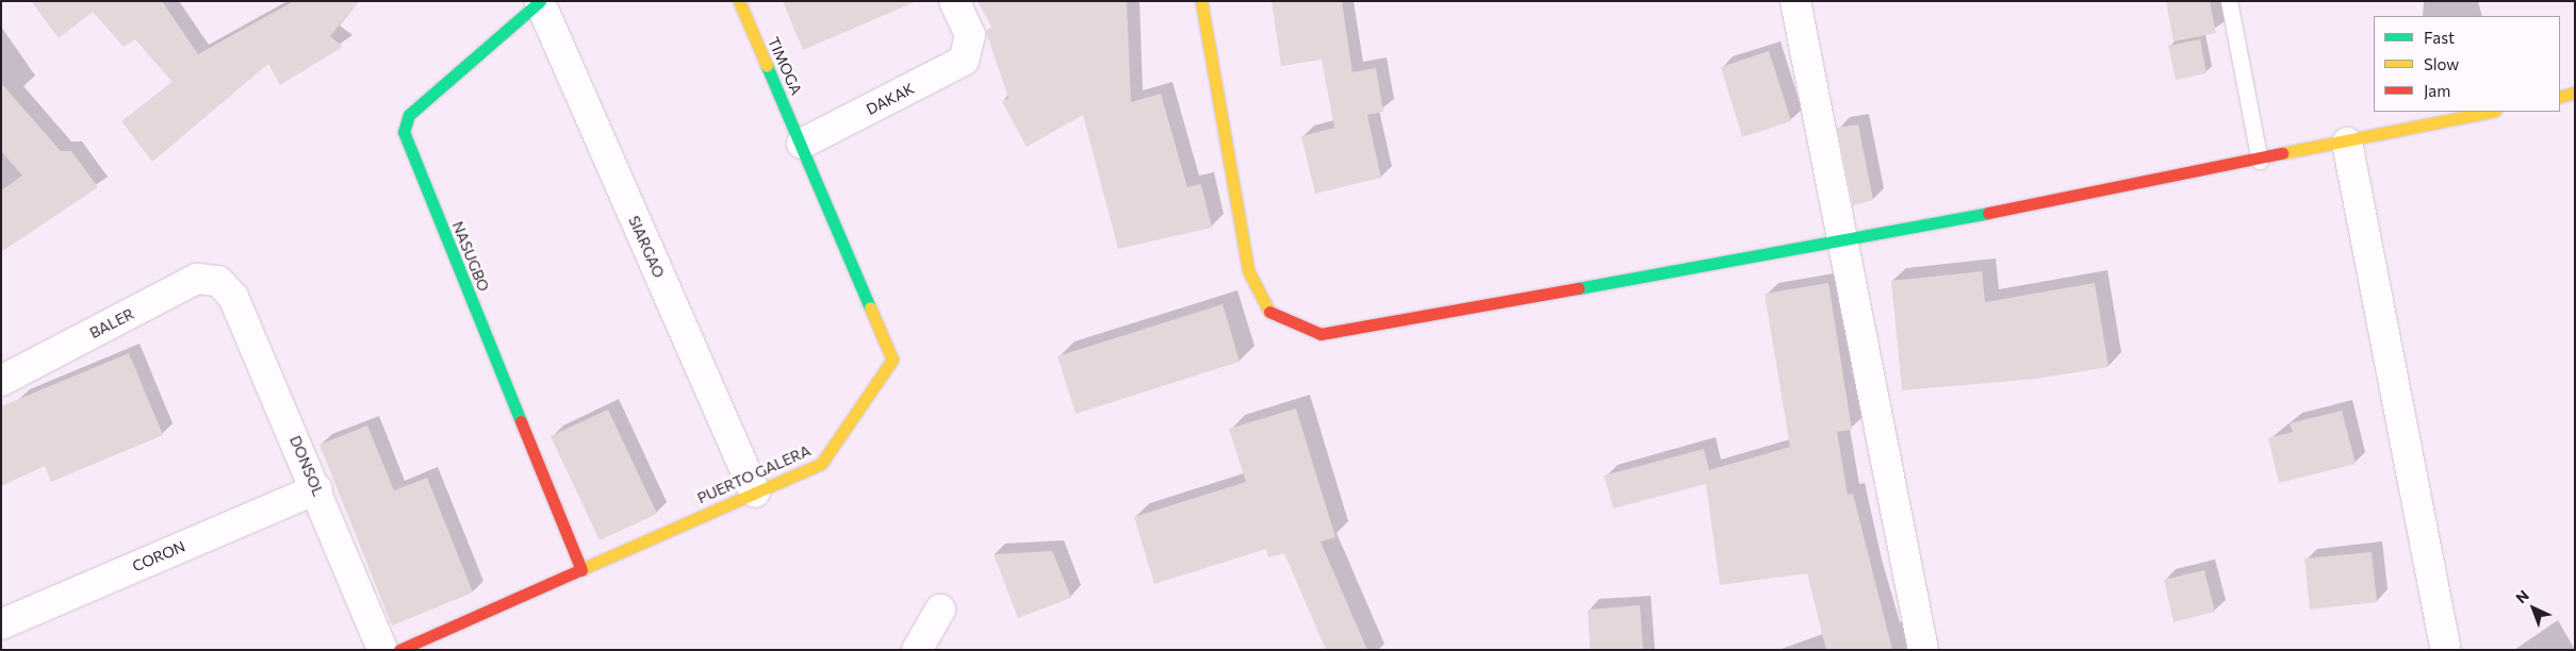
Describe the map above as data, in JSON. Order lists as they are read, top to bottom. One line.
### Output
{"streets":{"street":["TIMOGA","DAKAK","SIARGAO","NASUGBO","BALER","DONSOL","PUERTO GALERA","CORON"]},"crossings":[["TIMOGA","DAKAK"],["TIMOGA","PUERTO GALERA"],["DAKAK","PUERTO GALERA"],["SIARGAO","NASUGBO"],["SIARGAO","PUERTO GALERA"],["NASUGBO","PUERTO GALERA"],["BALER","DONSOL"],["DONSOL","CORON"]],"legend":["Fast","Slow","Jam"],"north":"top left"}
